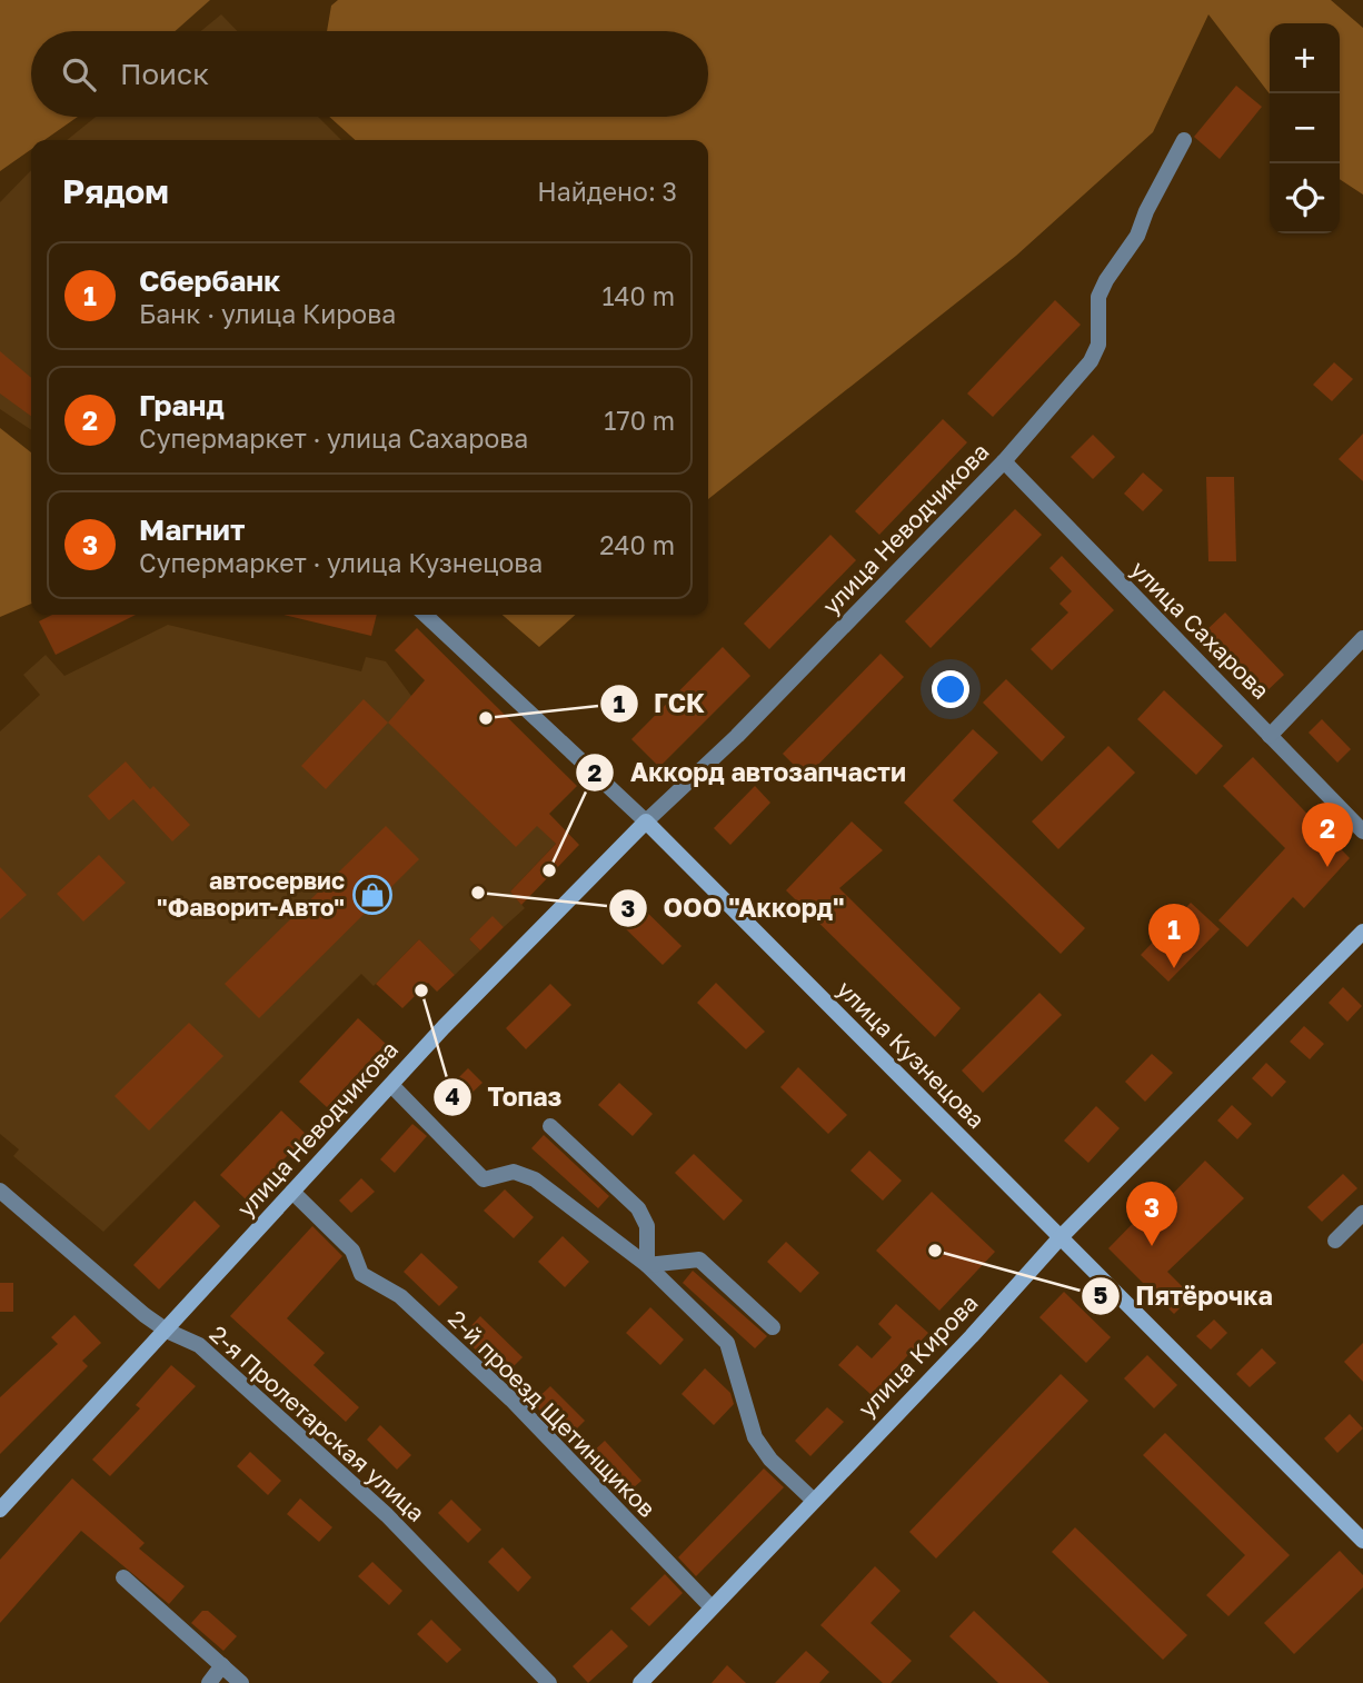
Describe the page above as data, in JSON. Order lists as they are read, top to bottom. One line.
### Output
{"streets":{"main road":["улица Неводчикова","улица Кузнецова","улица Кирова"],"street":["улица Сахарова","2-й проезд Щетинщиков","2-я Пролетарская улица"]},"crossings":[["улица Неводчикова","улица Сахарова"],["улица Неводчикова","улица Кузнецова"],["улица Неводчикова","2-й проезд Щетинщиков"],["улица Неводчикова","2-я Пролетарская улица"],["улица Кузнецова","улица Кирова"],["улица Кирова","2-й проезд Щетинщиков"]],"places":{"other":["ГСК","Аккорд автозапчасти","ООО \"Аккорд\"","Топаз","Пятёрочка"],"shop":["автосервис \"Фаворит-Авто\""]},"page":{"map_buttons":["+","−"],"search":"Поиск","heading":["Рядом","Найдено: 3"],"list":[{"mark":"1","name":"Сбербанк","note":"Банк · улица Кирова","value":"140 m"},{"mark":"2","name":"Гранд","note":"Супермаркет · улица Сахарова","value":"170 m"},{"mark":"3","name":"Магнит","note":"Супермаркет · улица Кузнецова","value":"240 m"}],"pins":["2","1","3"]}}
